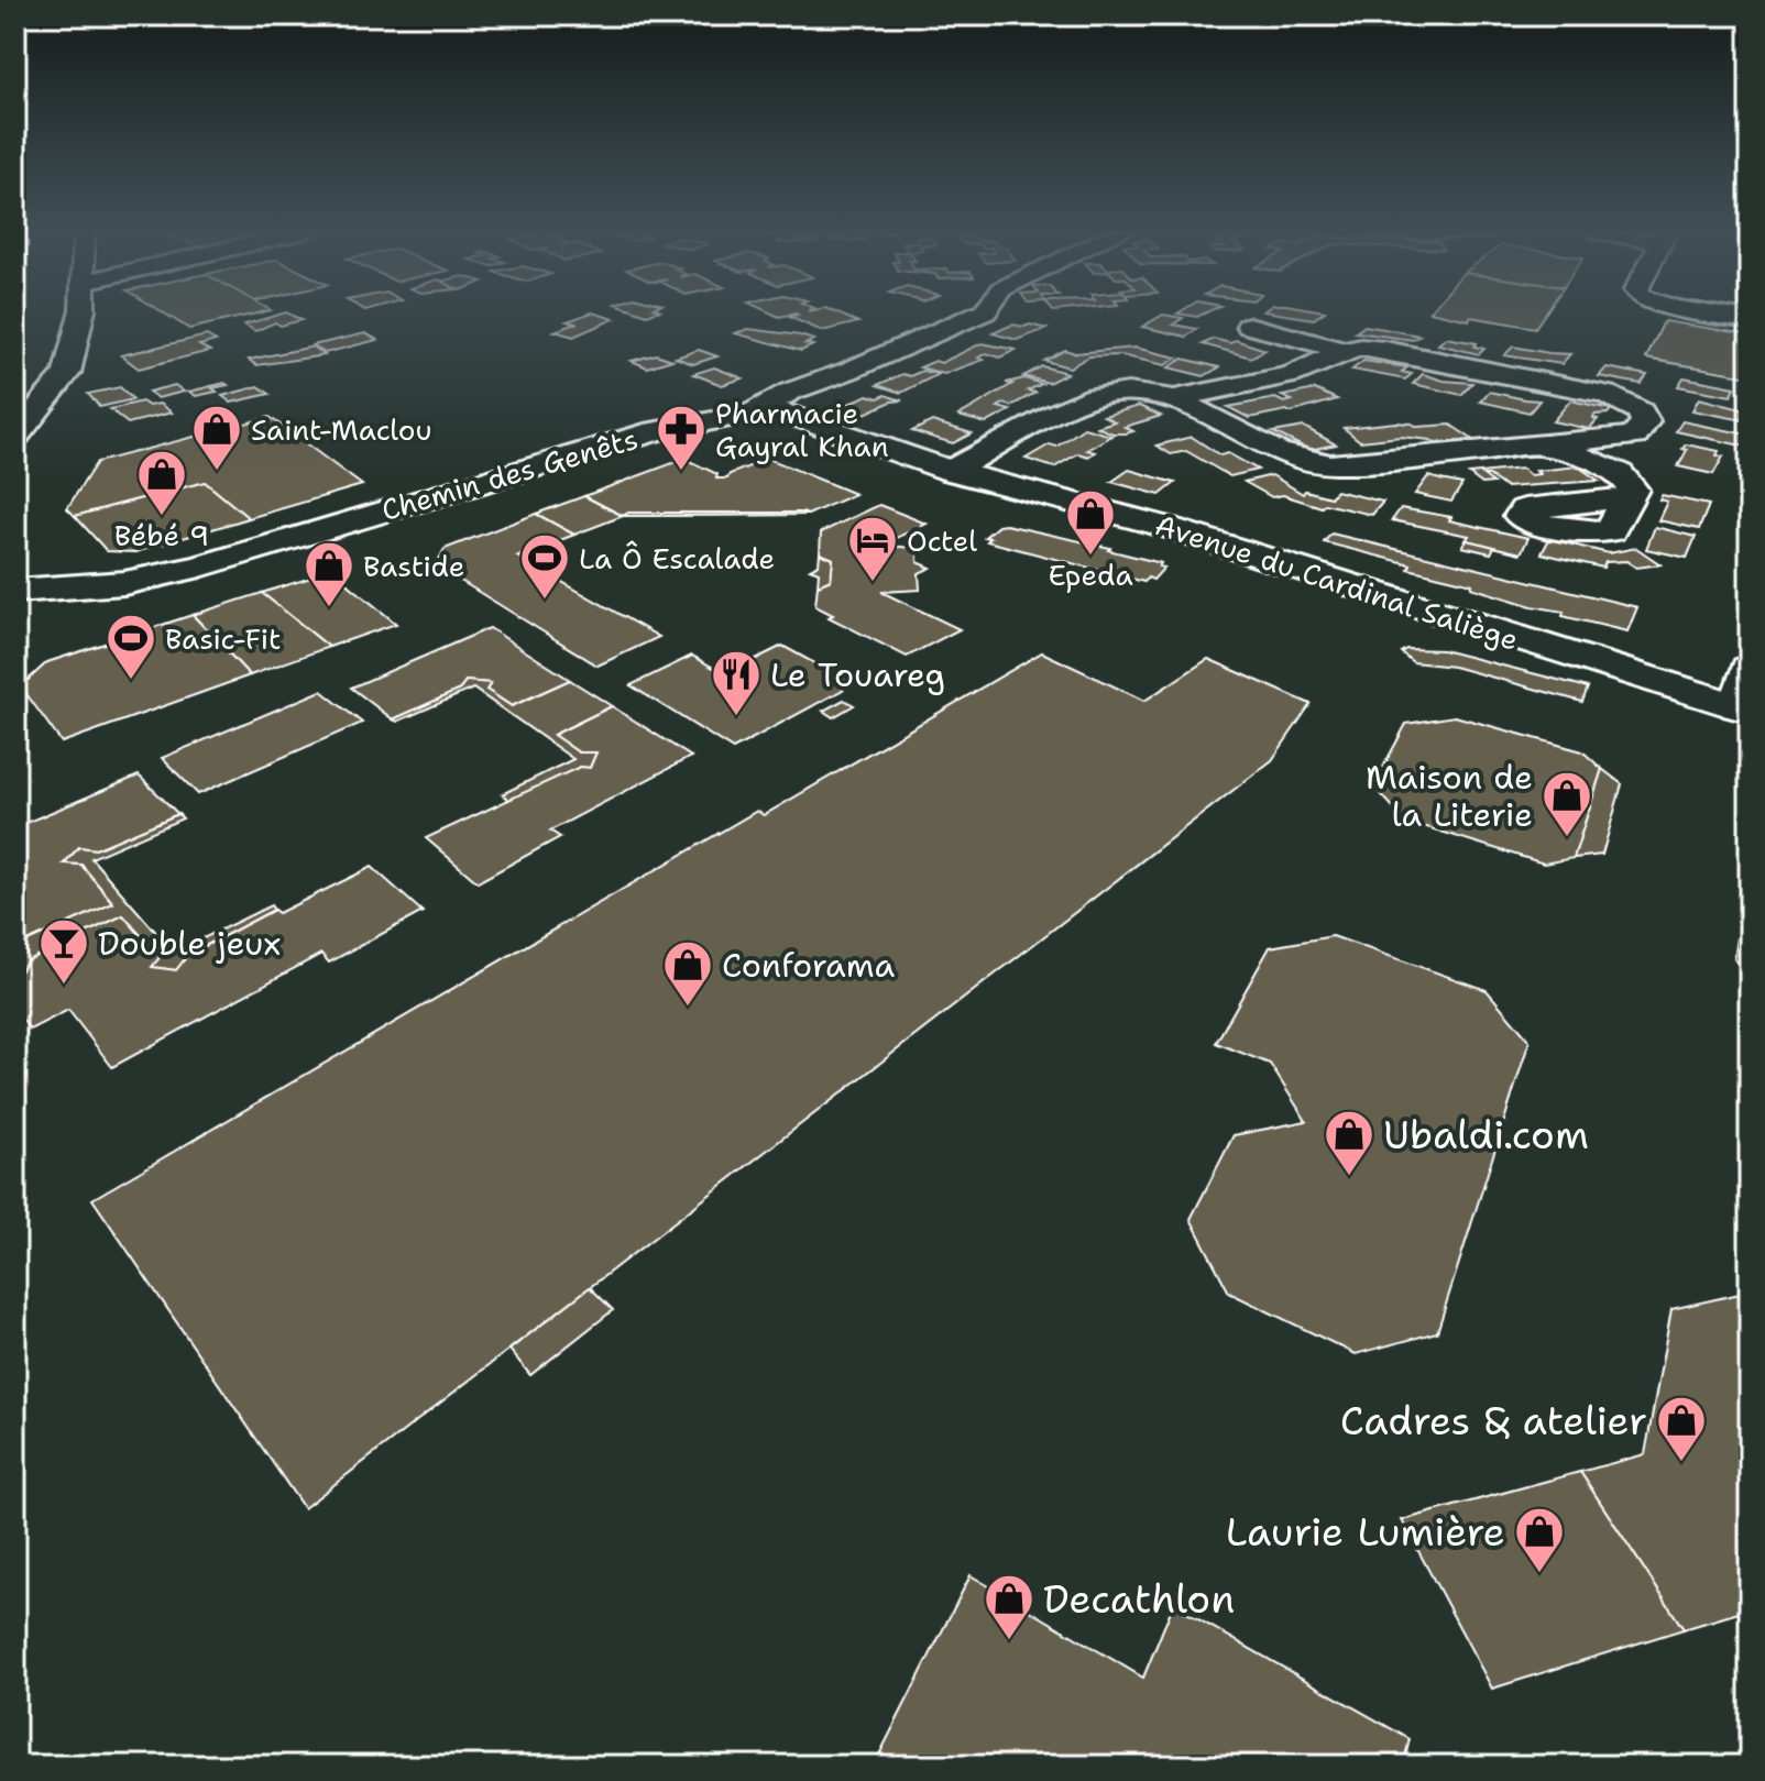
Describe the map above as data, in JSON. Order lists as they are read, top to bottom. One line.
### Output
{"streets":{"street":["Chemin des Genêts","Avenue du Cardinal Saliège"]},"crossings":[["Chemin des Genêts","Avenue du Cardinal Saliège"]],"places":{"shop":["Saint-Maclou","Bébé 9","Epeda","Bastide","Maison de la Literie","Conforama","Ubaldi.com","Cadres & atelier","Laurie Lumière","Decathlon"],"pharmacy":["Pharmacie Gayral Khan"],"hotel":["Octel"],"sports":["La Ô Escalade","Basic-Fit"],"restaurant":["Le Touareg"],"bar":["Double jeux"]}}
